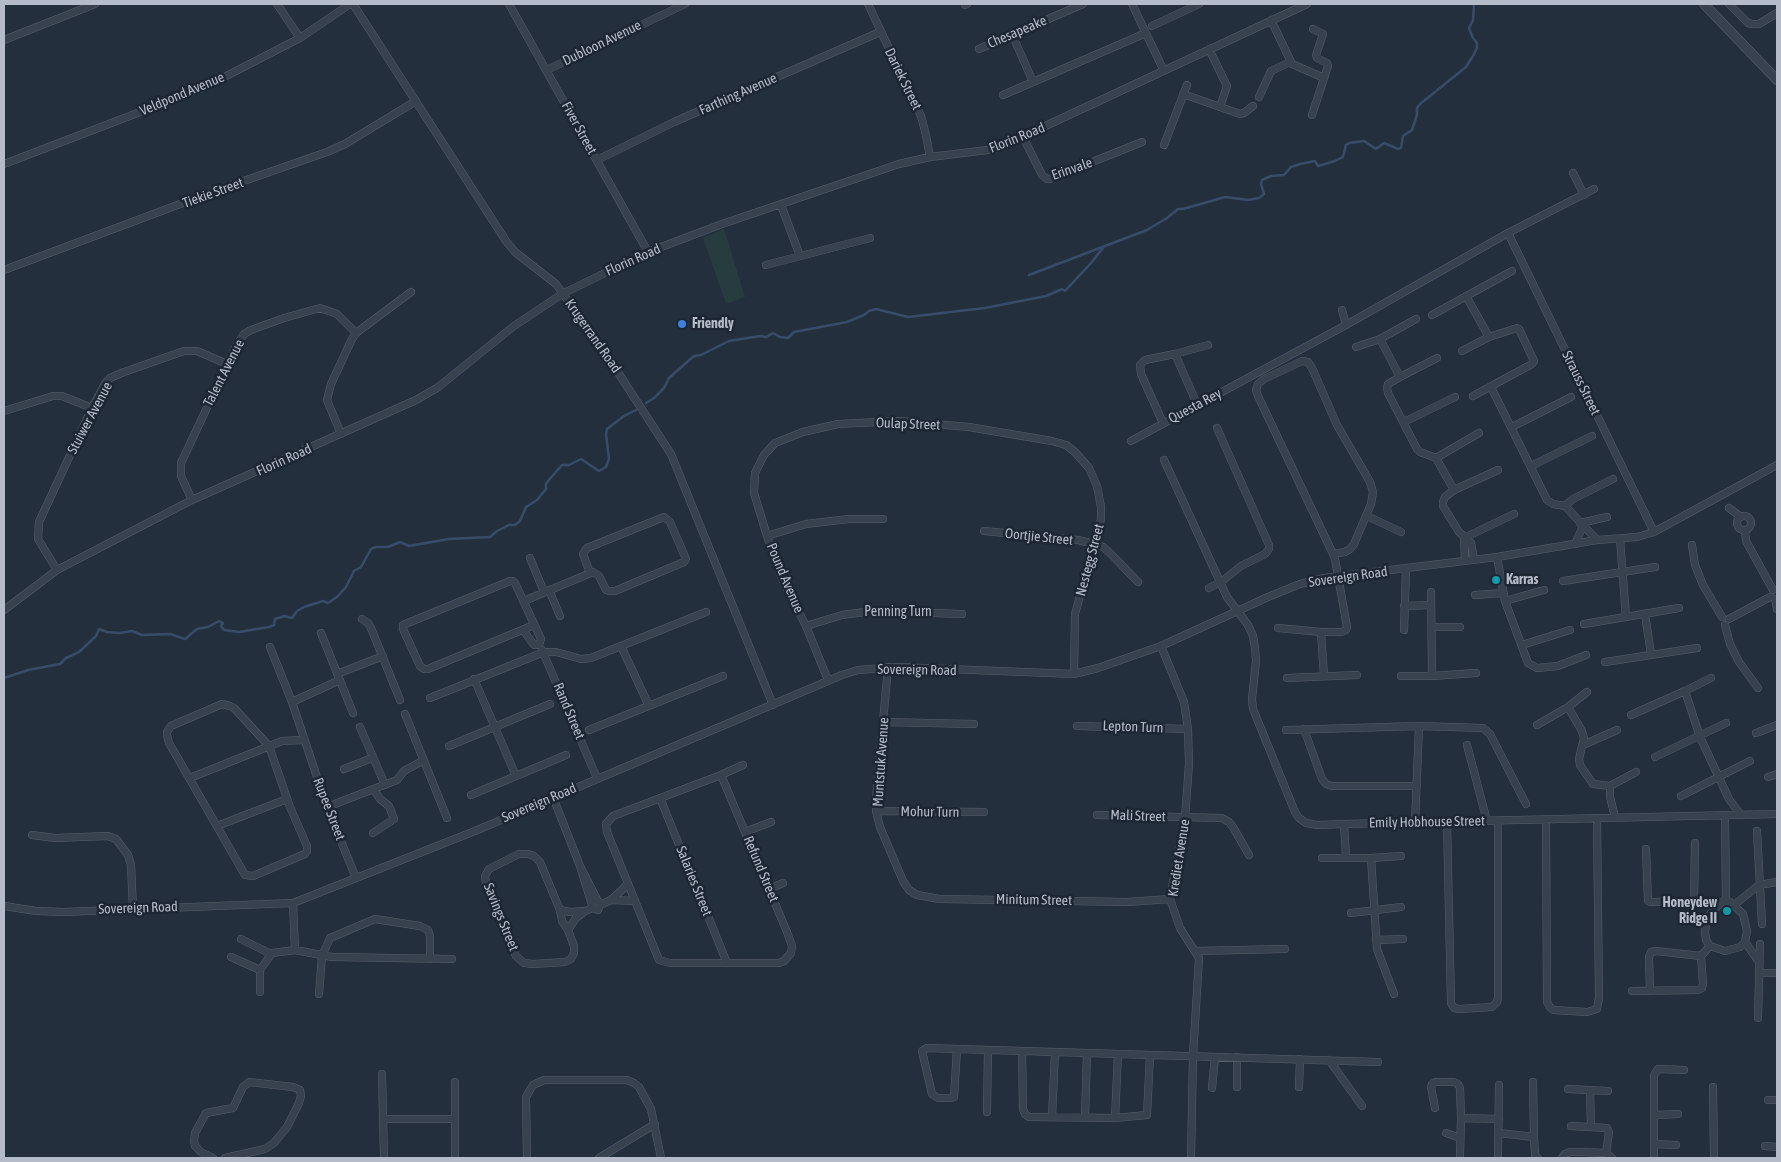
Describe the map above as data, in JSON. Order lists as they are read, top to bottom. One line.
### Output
{"streets":{"street":["Chesapeake","Dubloon Avenue","Dariek Street","Veldpond Avenue","Farthing Avenue","Fiver Street","Florin Road","Erinvale","Tiekie Street","Krugerrand Road","Talent Avenue","Strauss Street","Questa Rey","Stuiwer Avenue","Oulap Street","Oortjie Street","Nestegg Street","Sovereign Road","Pound Avenue","Penning Turn","Rand Street","Lepton Turn","Muntstuk Avenue","Rupee Street","Mohur Turn","Mali Street","Emily Hobhouse Street","Krediet Avenue","Refund Street","Salaries Street","Minitum Street","Savings Street"]},"crossings":[["Dubloon Avenue","Fiver Street"],["Dariek Street","Farthing Avenue"],["Dariek Street","Florin Road"],["Veldpond Avenue","Krugerrand Road"],["Farthing Avenue","Fiver Street"],["Fiver Street","Florin Road"],["Florin Road","Erinvale"],["Florin Road","Krugerrand Road"],["Florin Road","Talent Avenue"],["Florin Road","Stuiwer Avenue"],["Tiekie Street","Krugerrand Road"],["Krugerrand Road","Sovereign Road"],["Talent Avenue","Stuiwer Avenue"],["Strauss Street","Sovereign Road"],["Oulap Street","Nestegg Street"],["Oulap Street","Pound Avenue"],["Oortjie Street","Nestegg Street"],["Nestegg Street","Sovereign Road"],["Sovereign Road","Pound Avenue"],["Sovereign Road","Rand Street"],["Sovereign Road","Muntstuk Avenue"],["Sovereign Road","Rupee Street"],["Sovereign Road","Emily Hobhouse Street"],["Sovereign Road","Krediet Avenue"],["Pound Avenue","Penning Turn"],["Lepton Turn","Krediet Avenue"],["Muntstuk Avenue","Mohur Turn"],["Muntstuk Avenue","Minitum Street"],["Mali Street","Krediet Avenue"],["Krediet Avenue","Minitum Street"],["Refund Street","Salaries Street"]],"places":["Friendly","Karras","Honeydew Ridge II"]}
